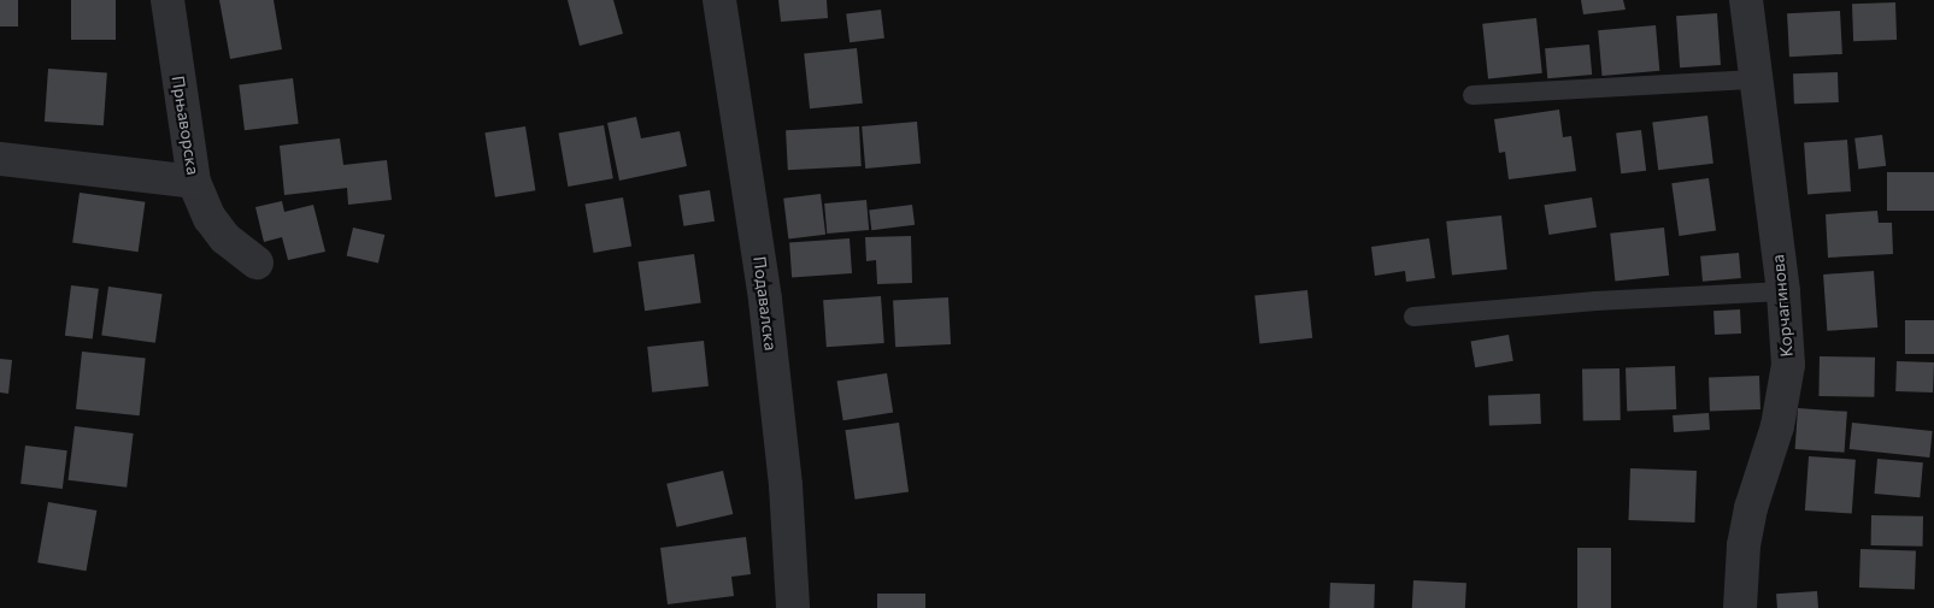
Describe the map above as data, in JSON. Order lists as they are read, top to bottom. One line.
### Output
{"streets":{"street":["Прњаворска","Подавалска","Корчагинова"]}}
